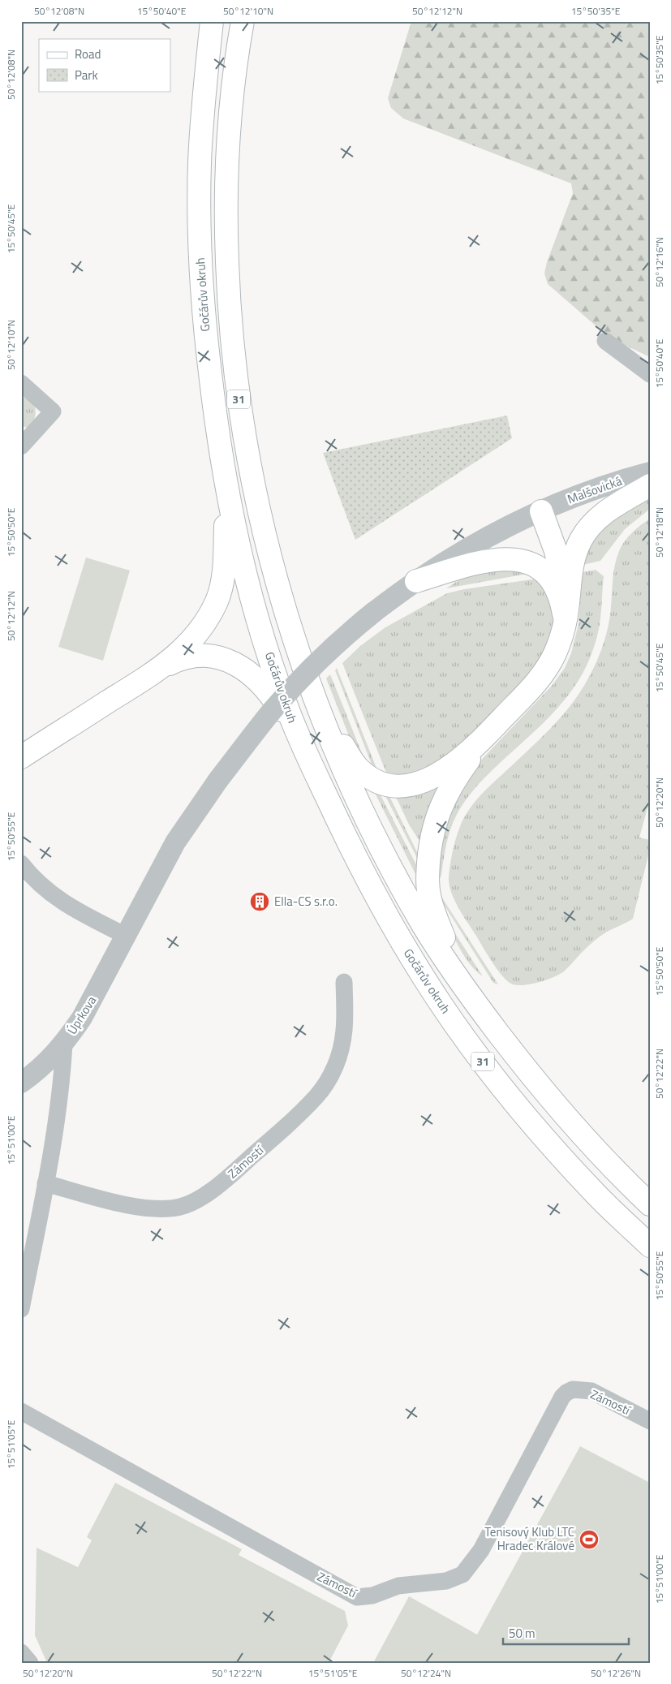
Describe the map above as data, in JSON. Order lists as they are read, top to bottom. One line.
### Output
{"streets":{"main road":["Gočárův okruh","31"],"street":["Malšovická","Úprkova","Zámostí"]},"crossings":[["Malšovická","Úprkova"]],"places":{"building":["Ella-CS s.r.o."],"sports":["Tenisový Klub LTC Hradec Králové"]},"legend":["Road","Park"],"scale_bar":"50 m","coordinates":["50°12'08\"N","15°50'40\"E","50°12'10\"N","50°12'12\"N","15°50'35\"E","15°50'45\"E","50°12'16\"N","50°12'18\"N","15°50'50\"E","50°12'20\"N","15°50'55\"E","50°12'22\"N","15°51'00\"E","15°51'05\"E","50°12'24\"N","50°12'26\"N"]}
